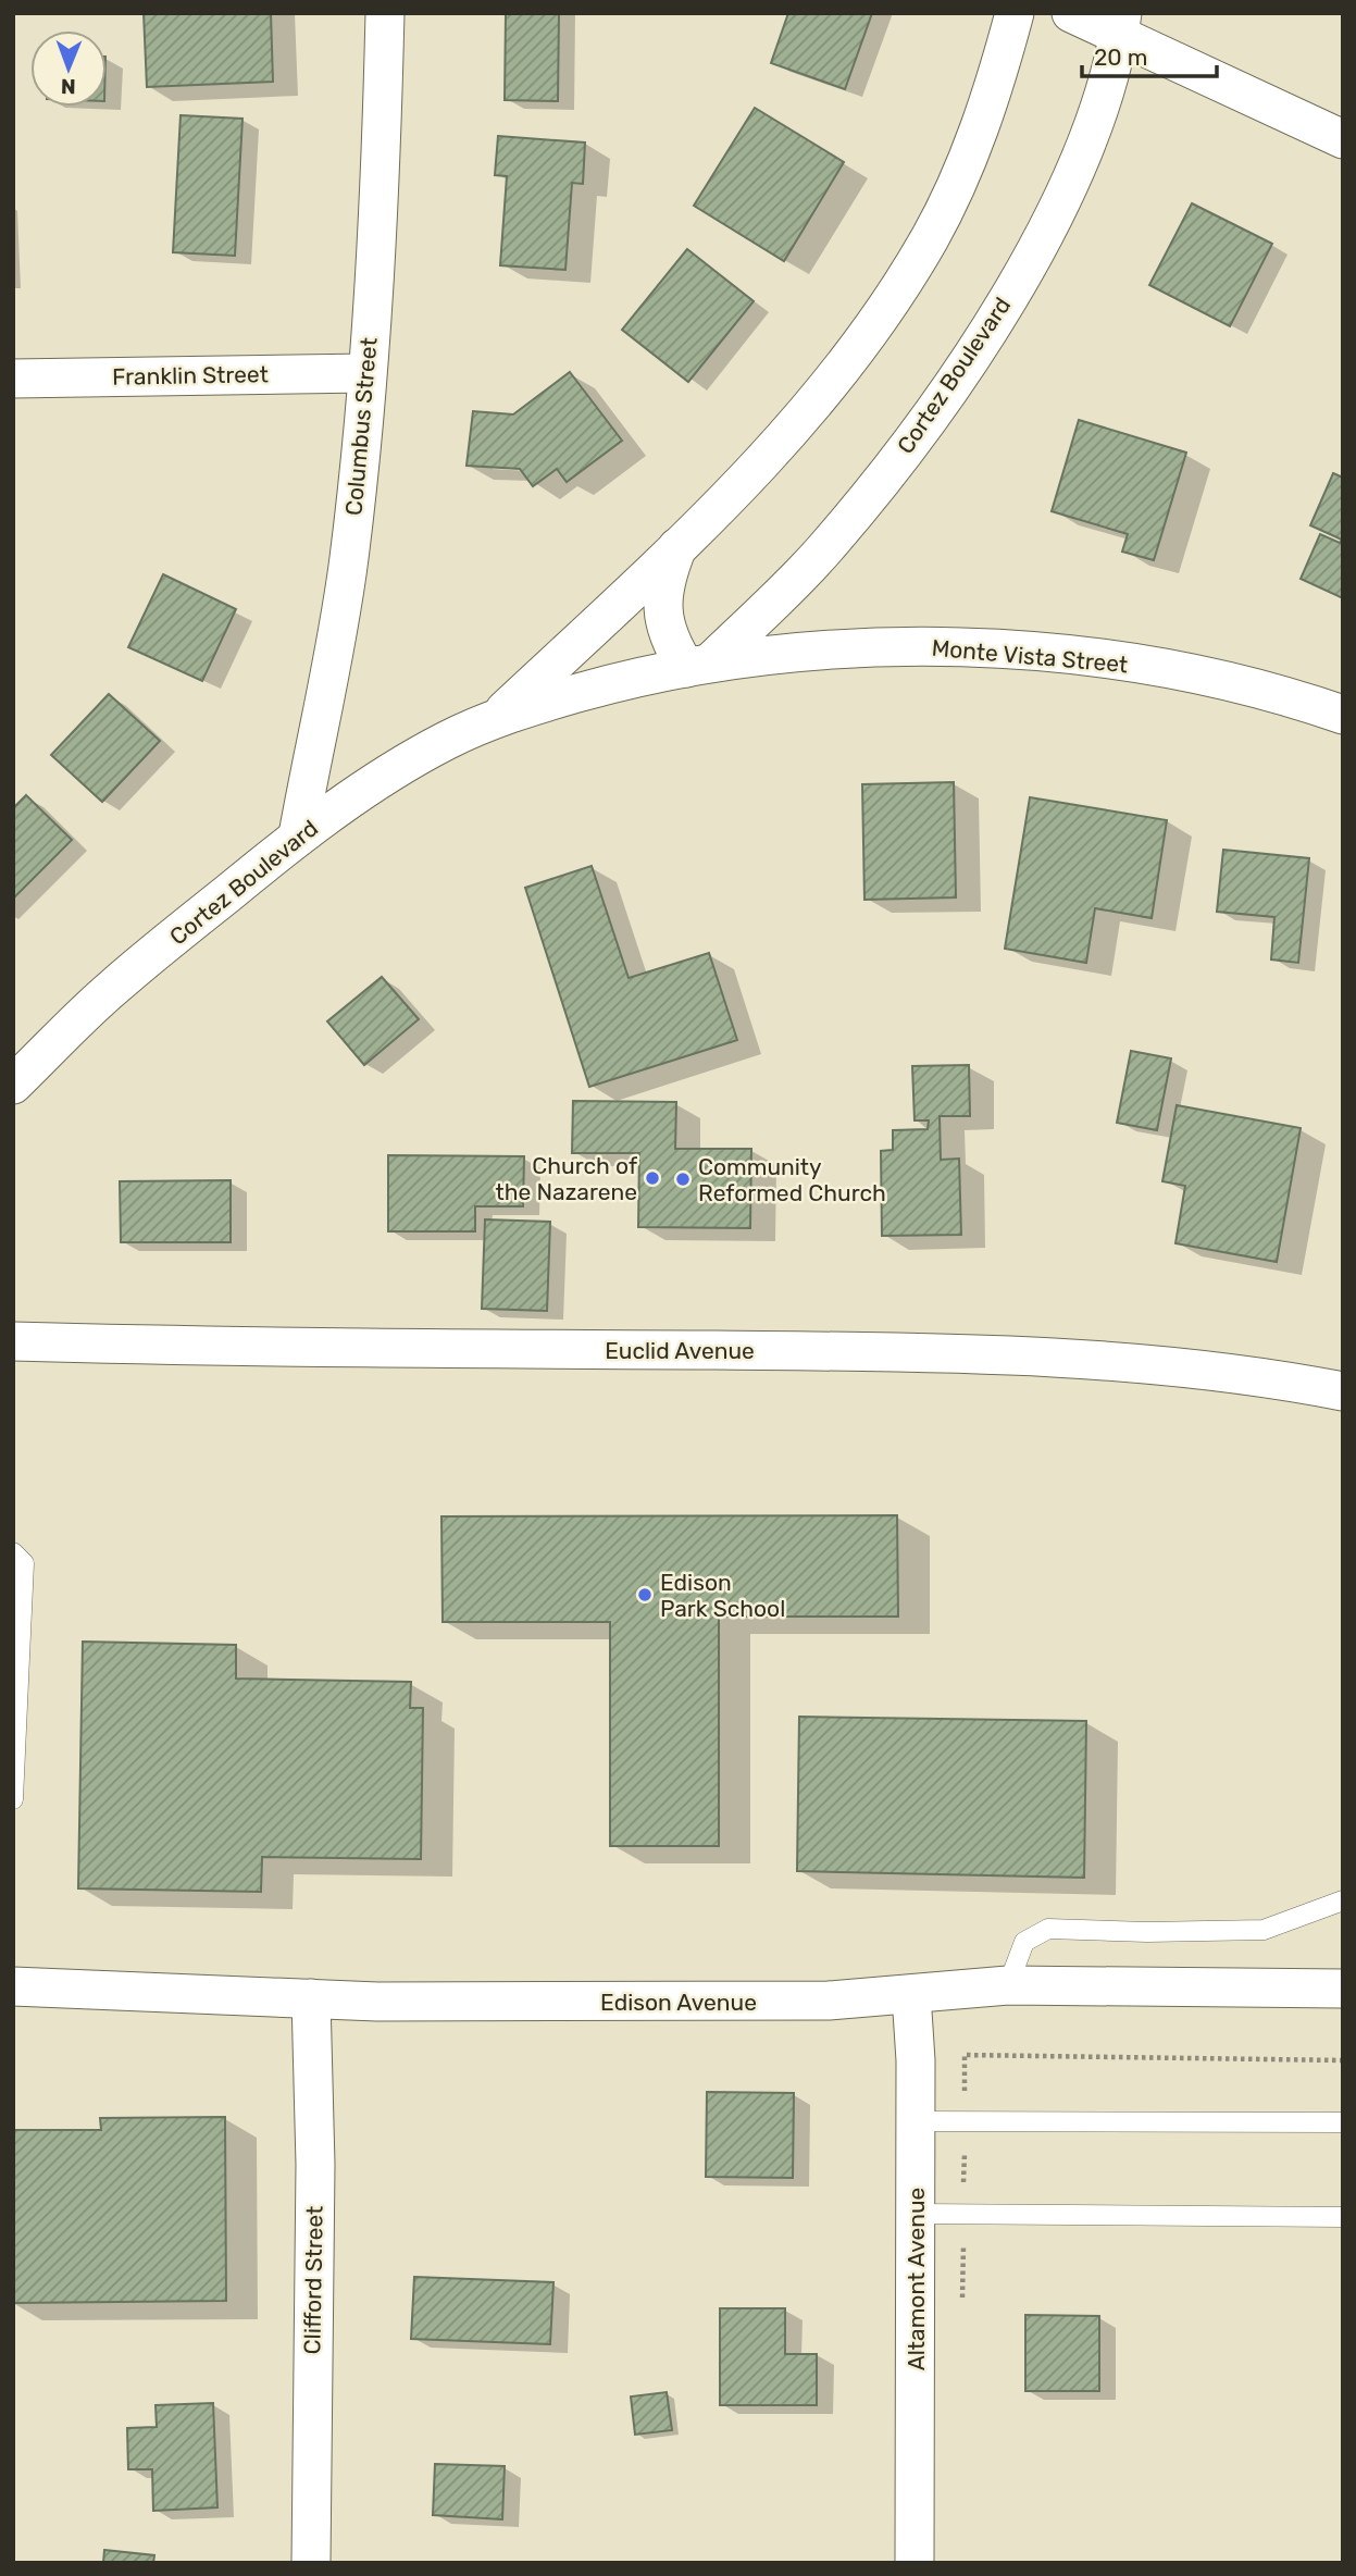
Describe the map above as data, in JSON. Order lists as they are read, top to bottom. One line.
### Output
{"streets":{"street":["Franklin Street","Cortez Boulevard","Columbus Street","Monte Vista Street","Euclid Avenue","Edison Avenue","Altamont Avenue","Clifford Street"]},"crossings":[["Franklin Street","Columbus Street"],["Cortez Boulevard","Columbus Street"],["Cortez Boulevard","Monte Vista Street"],["Edison Avenue","Altamont Avenue"],["Edison Avenue","Clifford Street"]],"places":["Church of the Nazarene","Community Reformed Church","Edison Park School"],"scale_bar":"20 m","north":"bottom"}
